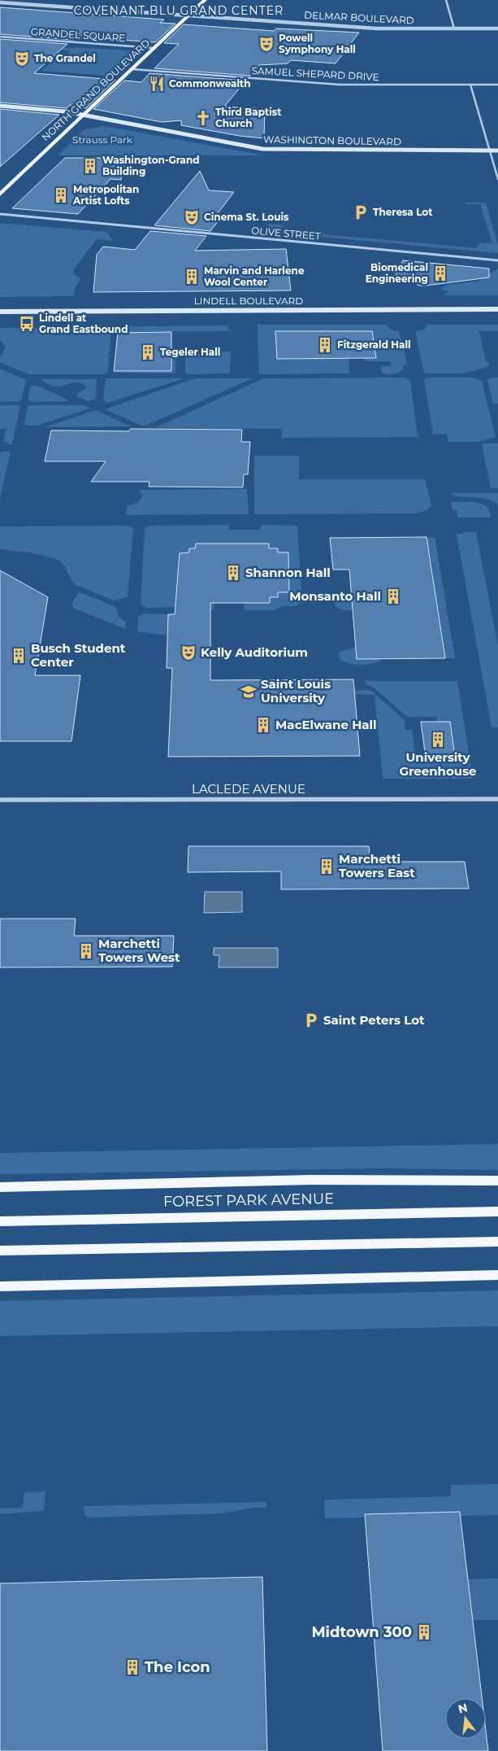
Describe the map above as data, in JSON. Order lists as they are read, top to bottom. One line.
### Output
{"streets":{"main road":["NORTH GRAND BOULEVARD","WASHINGTON BOULEVARD","LINDELL BOULEVARD","FOREST PARK AVENUE"],"street":["DELMAR BOULEVARD","GRANDEL SQUARE","SAMUEL SHEPARD DRIVE","OLIVE STREET","LACLEDE AVENUE"]},"crossings":[["DELMAR BOULEVARD","NORTH GRAND BOULEVARD"],["GRANDEL SQUARE","NORTH GRAND BOULEVARD"],["SAMUEL SHEPARD DRIVE","NORTH GRAND BOULEVARD"],["NORTH GRAND BOULEVARD","WASHINGTON BOULEVARD"]],"districts":["COVENANT BLU GRAND CENTER"],"parks":["Strauss Park"],"places":{"theatre":["Powell Symphony Hall","The Grandel","Cinema St. Louis","Kelly Auditorium"],"restaurant":["Commonwealth"],"church":["Third Baptist Church"],"building":["Washington-Grand Building","Metropolitan Artist Lofts","Biomedical Engineering","Marvin and Harlene Wool Center","Fitzgerald Hall","Tegeler Hall","Shannon Hall","Monsanto Hall","Busch Student Center","MacElwane Hall","University Greenhouse","Marchetti Towers East","Marchetti Towers West","Midtown 300","The Icon"],"parking":["Theresa Lot","Saint Peters Lot"],"bus stop":["Lindell at Grand Eastbound"],"school or university":["Saint Louis University"]},"north":"top"}
